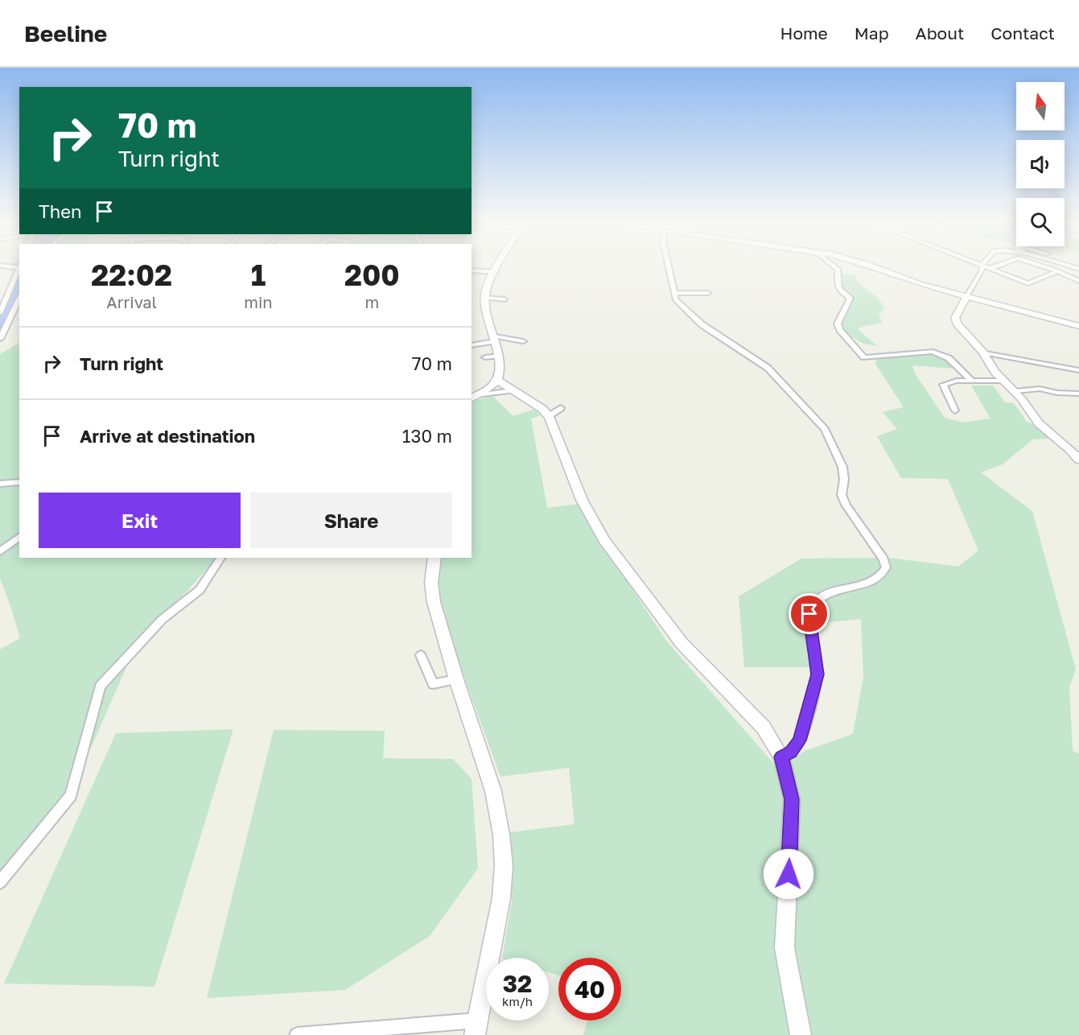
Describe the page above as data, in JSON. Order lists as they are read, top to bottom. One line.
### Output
{"north":"top","page":{"header":"Beeline","nav":["Home","Map","About","Contact"],"turn":["70 m","Turn right"],"then":"Then","eta":["22:02","Arrival","1","min","200","m"],"list":[{"name":"Turn right","value":"70 m"},{"name":"Arrive at destination","value":"130 m"}],"buttons":["Exit","Share"],"speed":"32 km/h","limit":"40"}}
